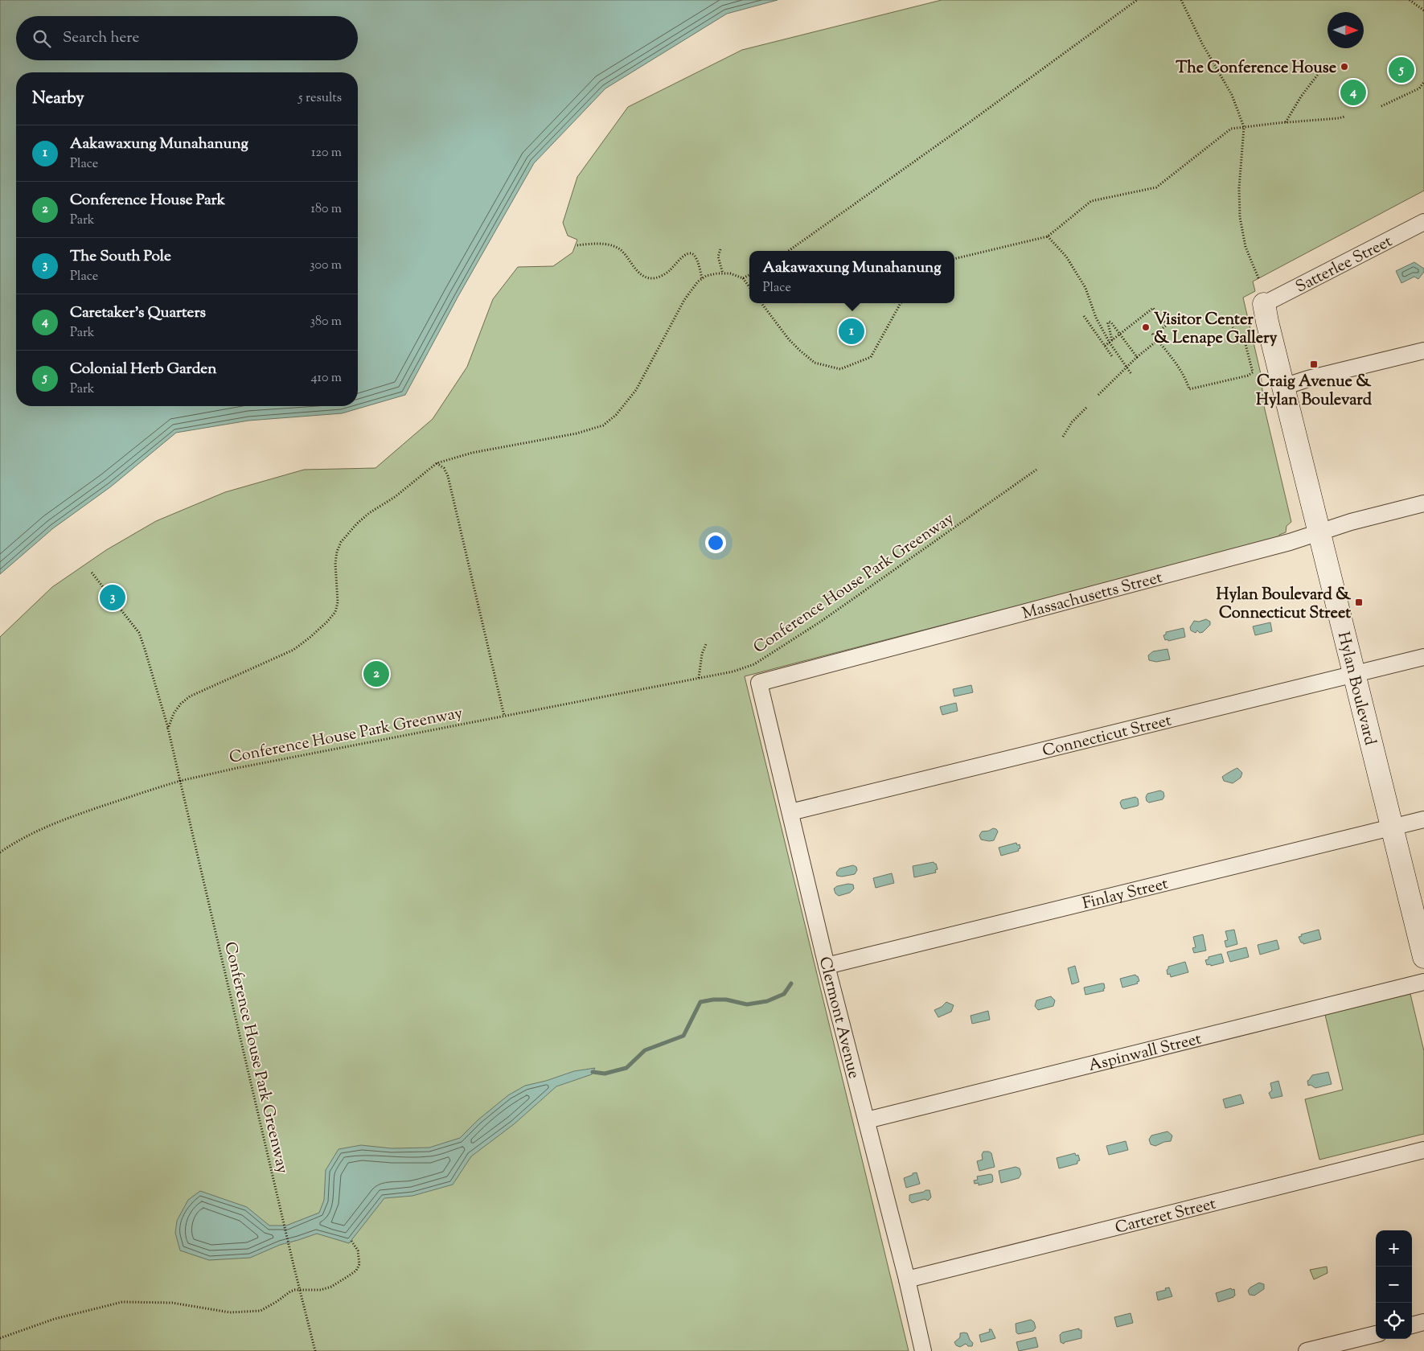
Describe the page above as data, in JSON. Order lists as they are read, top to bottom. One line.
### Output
{"streets":{"street":["Satterlee Street","Massachusetts Street","Hylan Boulevard","Connecticut Street","Finlay Street","Clermont Avenue","Aspinwall Street","Carteret Street"],"path":["Conference House Park Greenway"]},"crossings":[["Satterlee Street","Hylan Boulevard"],["Massachusetts Street","Hylan Boulevard"],["Massachusetts Street","Clermont Avenue"],["Hylan Boulevard","Connecticut Street"],["Hylan Boulevard","Finlay Street"],["Connecticut Street","Clermont Avenue"],["Finlay Street","Clermont Avenue"],["Clermont Avenue","Aspinwall Street"],["Clermont Avenue","Carteret Street"]],"places":{"other":["The Conference House","Visitor Center & Lenape Gallery"],"transit":["Craig Avenue & Hylan Boulevard","Hylan Boulevard & Connecticut Street"]},"north":"right","page":{"search":"Search here","pins":["5","4","1","3","2"],"heading":["Nearby","5 results"],"list":[{"mark":"1","name":"Aakawaxung Munahanung","note":"Place","value":"120 m"},{"mark":"2","name":"Conference House Park","note":"Park","value":"180 m"},{"mark":"3","name":"The South Pole","note":"Place","value":"300 m"},{"mark":"4","name":"Caretaker's Quarters","note":"Park","value":"380 m"},{"mark":"5","name":"Colonial Herb Garden","note":"Park","value":"410 m"}],"popup":["Aakawaxung Munahanung","Place"],"map_buttons":["+","−"]}}
